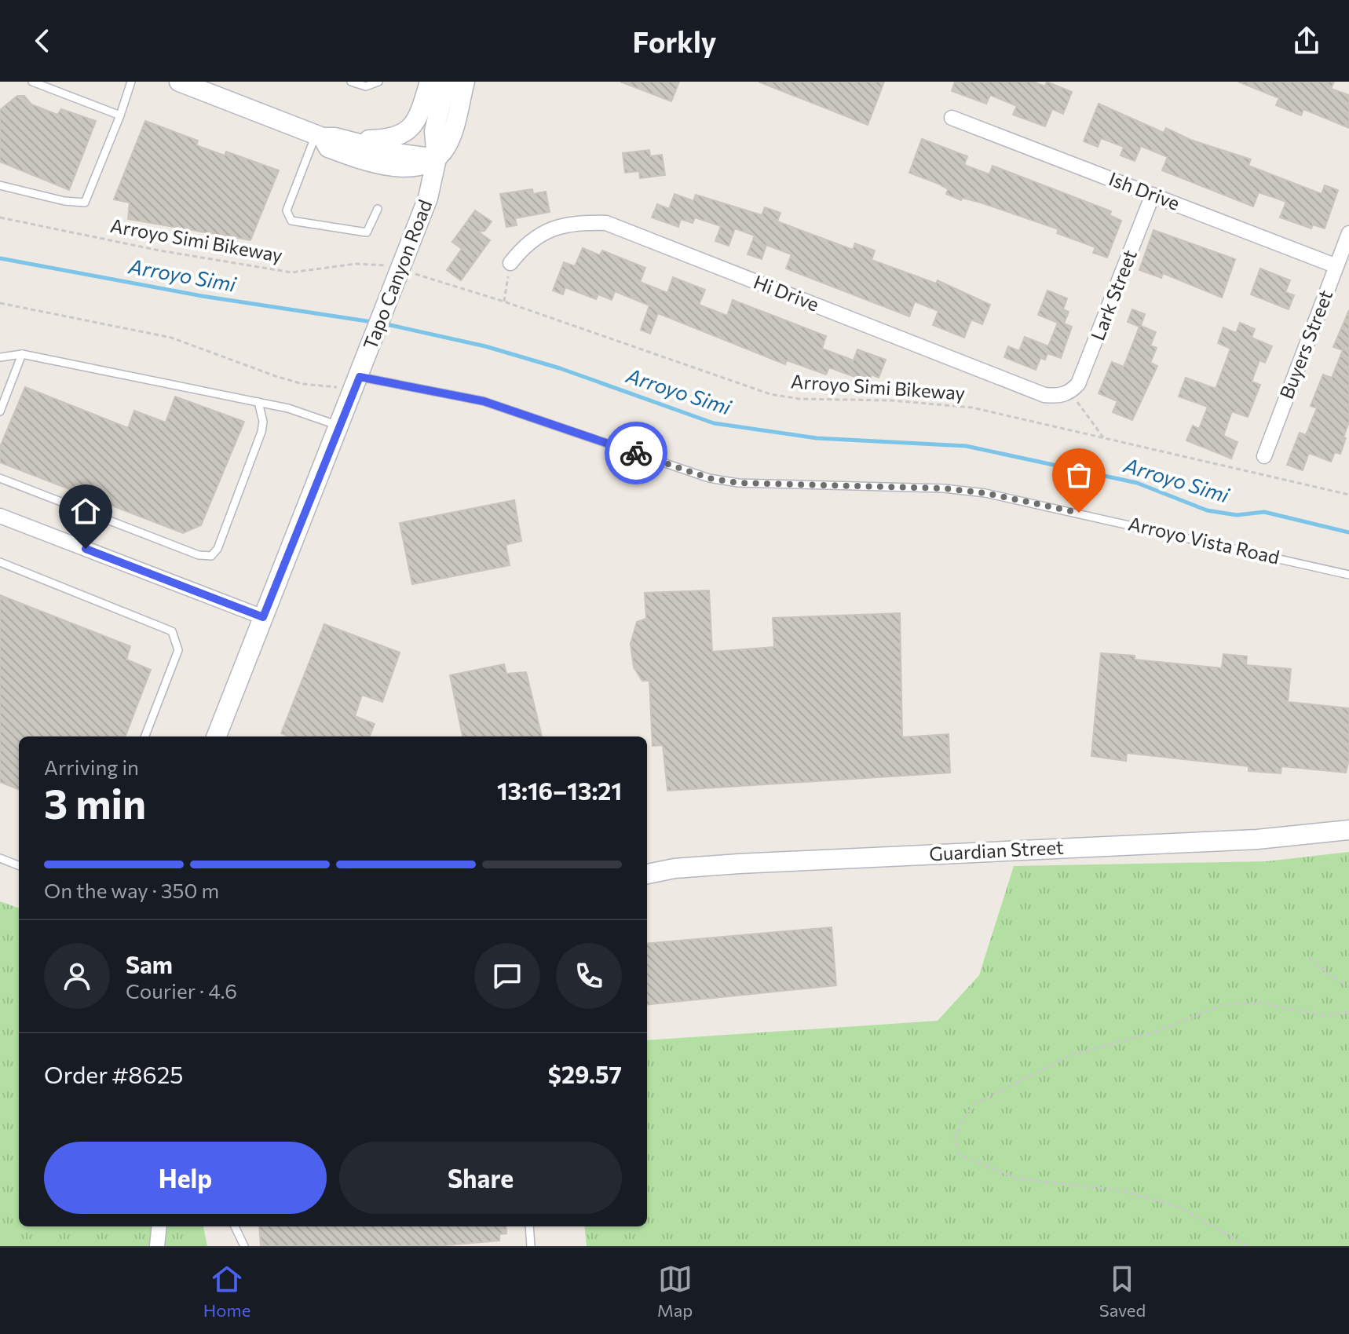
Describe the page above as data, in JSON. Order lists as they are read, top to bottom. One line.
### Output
{"streets":{"street":["Ish Drive","Tapo Canyon Road","Hi Drive","Lark Street","Buyers Street","Guardian Street"],"lane":["Arroyo Vista Road"],"path":["Arroyo Simi Bikeway"]},"crossings":[["Ish Drive","Lark Street"],["Ish Drive","Buyers Street"],["Arroyo Simi Bikeway","Tapo Canyon Road"],["Tapo Canyon Road","Arroyo Vista Road"],["Hi Drive","Lark Street"]],"water":["Arroyo Simi"],"page":{"header":"Forkly","heading":["3 min","Arriving in","13:16–13:21"],"panel":["Sam","Courier · 4.6","Order #8625","$29.57"],"bar":"On the way · 350 m","buttons":["Help","Share"],"tabs":["Home","Map","Saved"]}}
